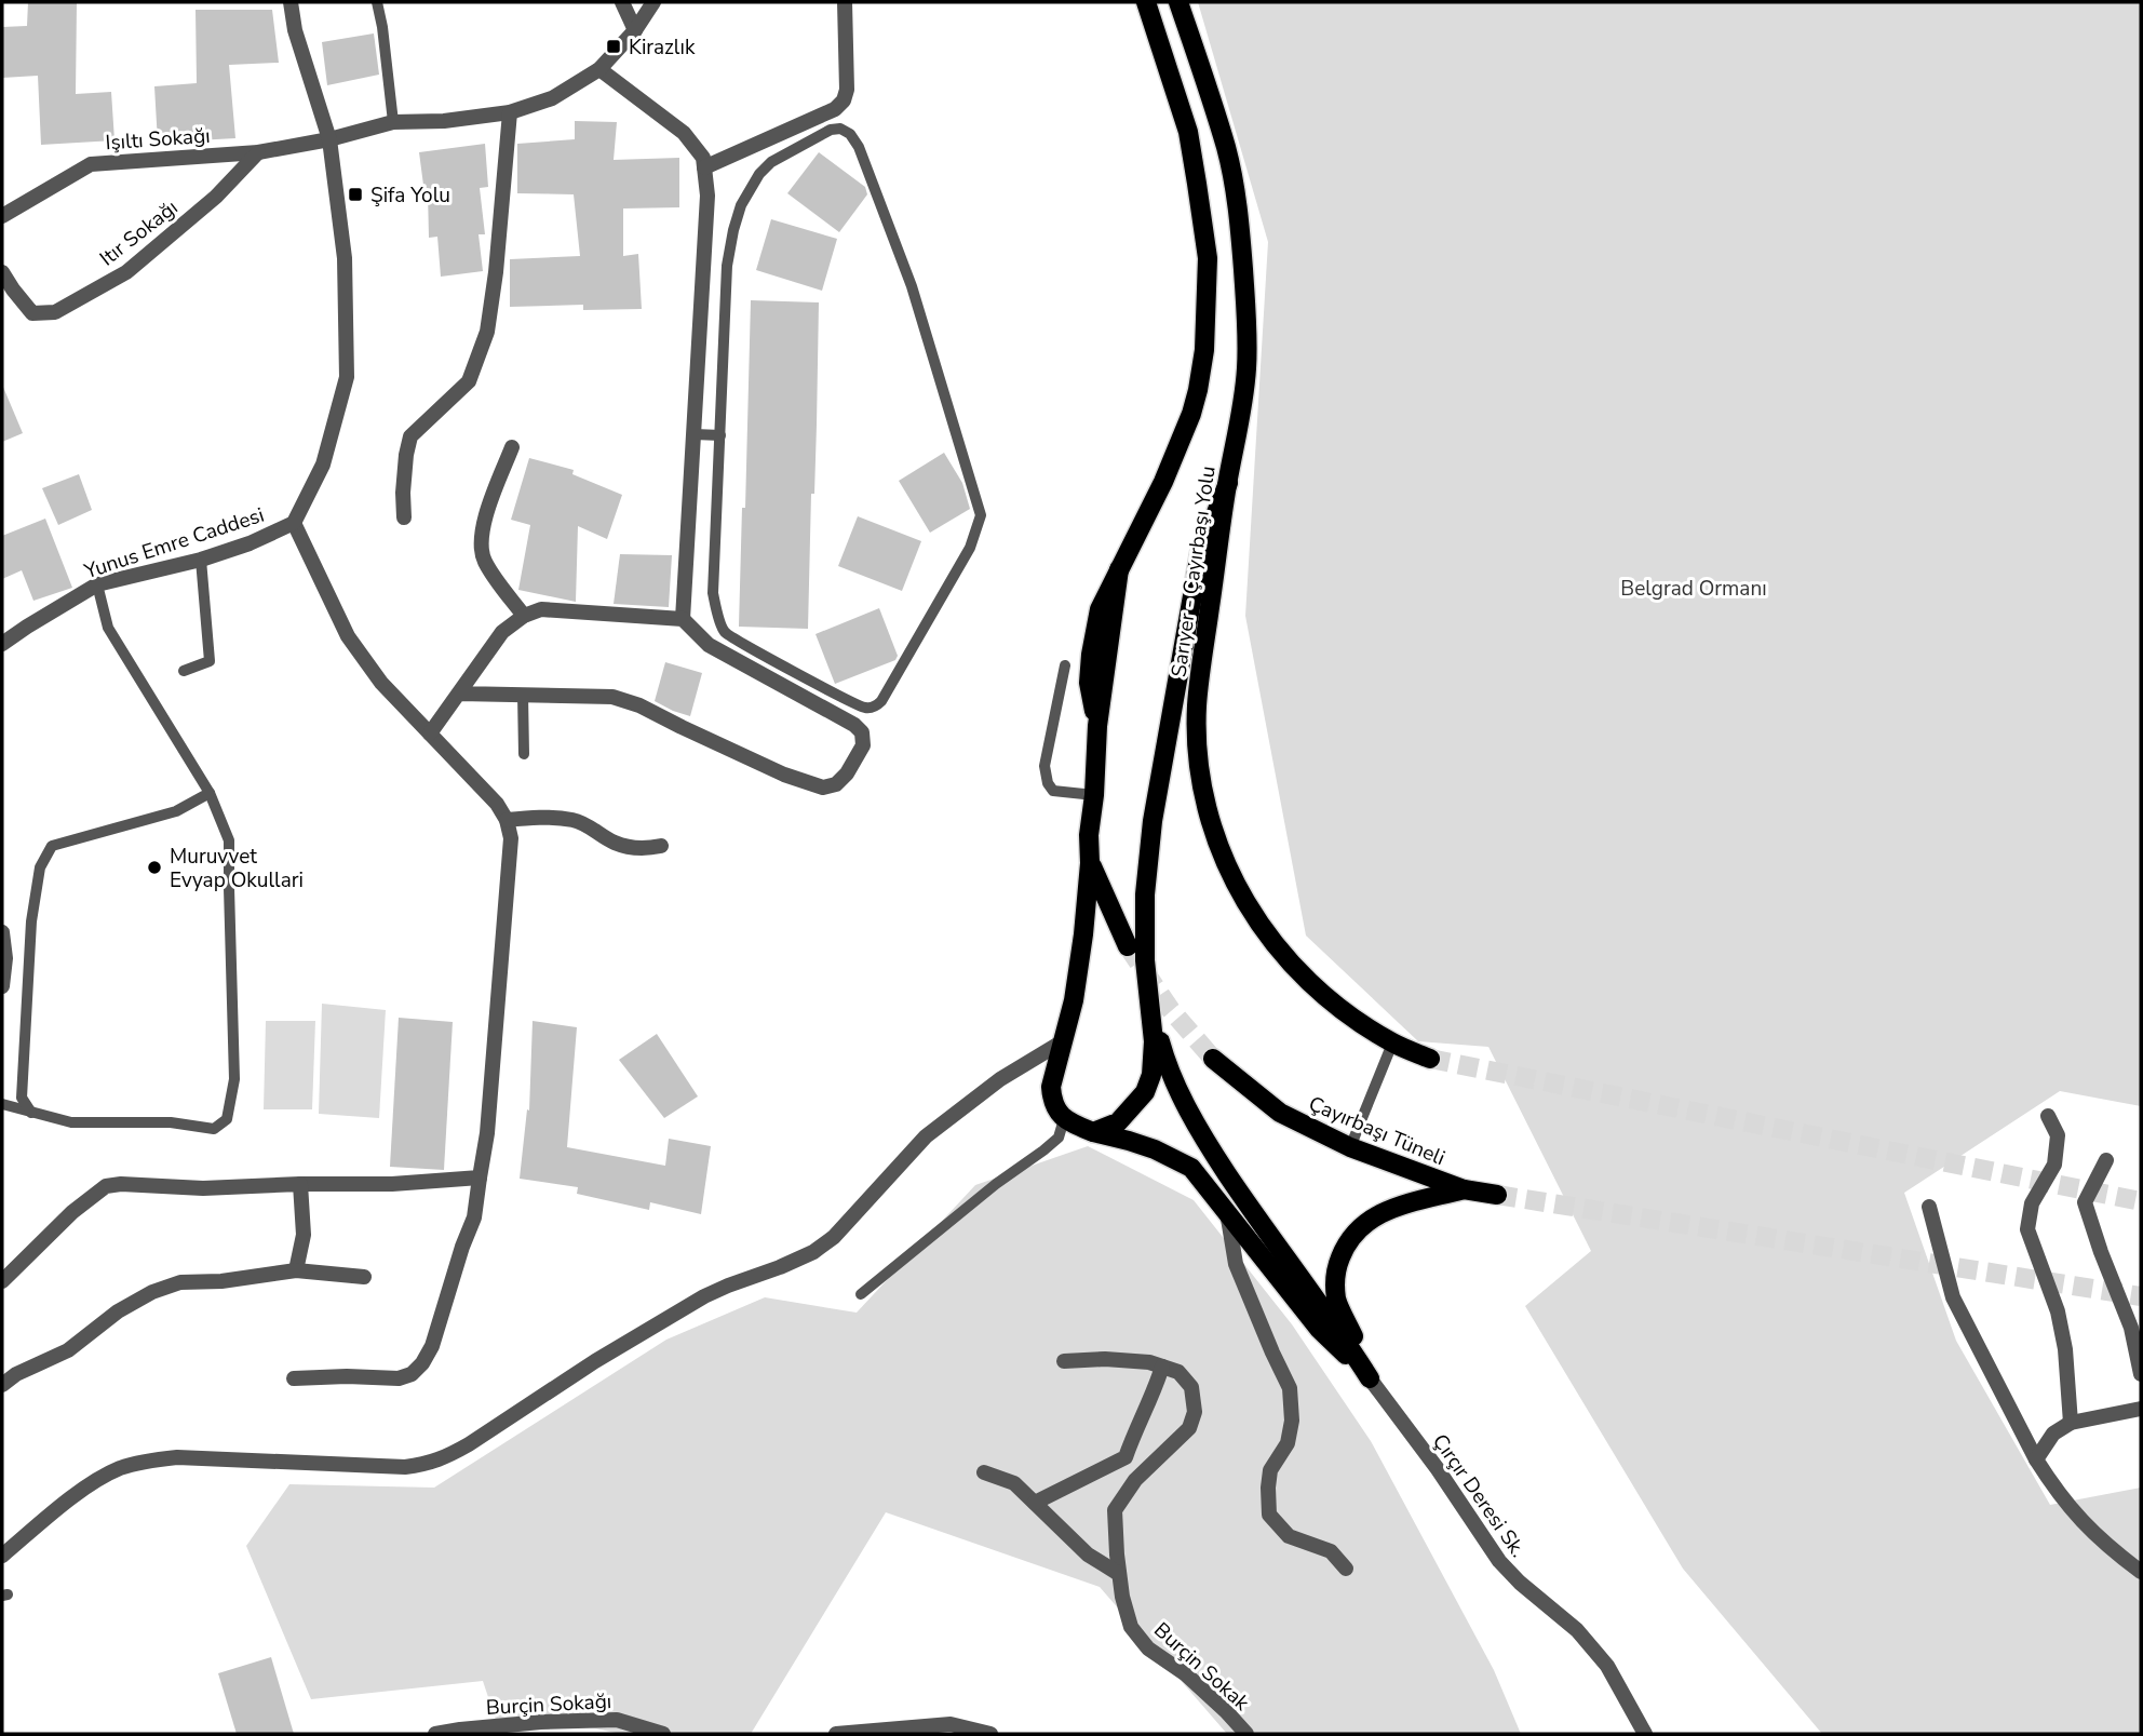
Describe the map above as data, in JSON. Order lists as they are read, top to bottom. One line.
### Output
{"streets":{"main road":["Sarıyer - Çayırbaşı Yolu","Çayırbaşı Tüneli"],"street":["Işıltı Sokağı","Itır Sokağı","Yunus Emre Caddesi","Çırçır Deresi Sk.","Burçin Sokak","Burçin Sokağı"]},"crossings":[["Işıltı Sokağı","Itır Sokağı"],["Işıltı Sokağı","Yunus Emre Caddesi"]],"parks":["Belgrad Ormanı"],"places":{"transit":["Kirazlık","Şifa Yolu"],"other":["Muruvvet Evyap Okullari"]}}
